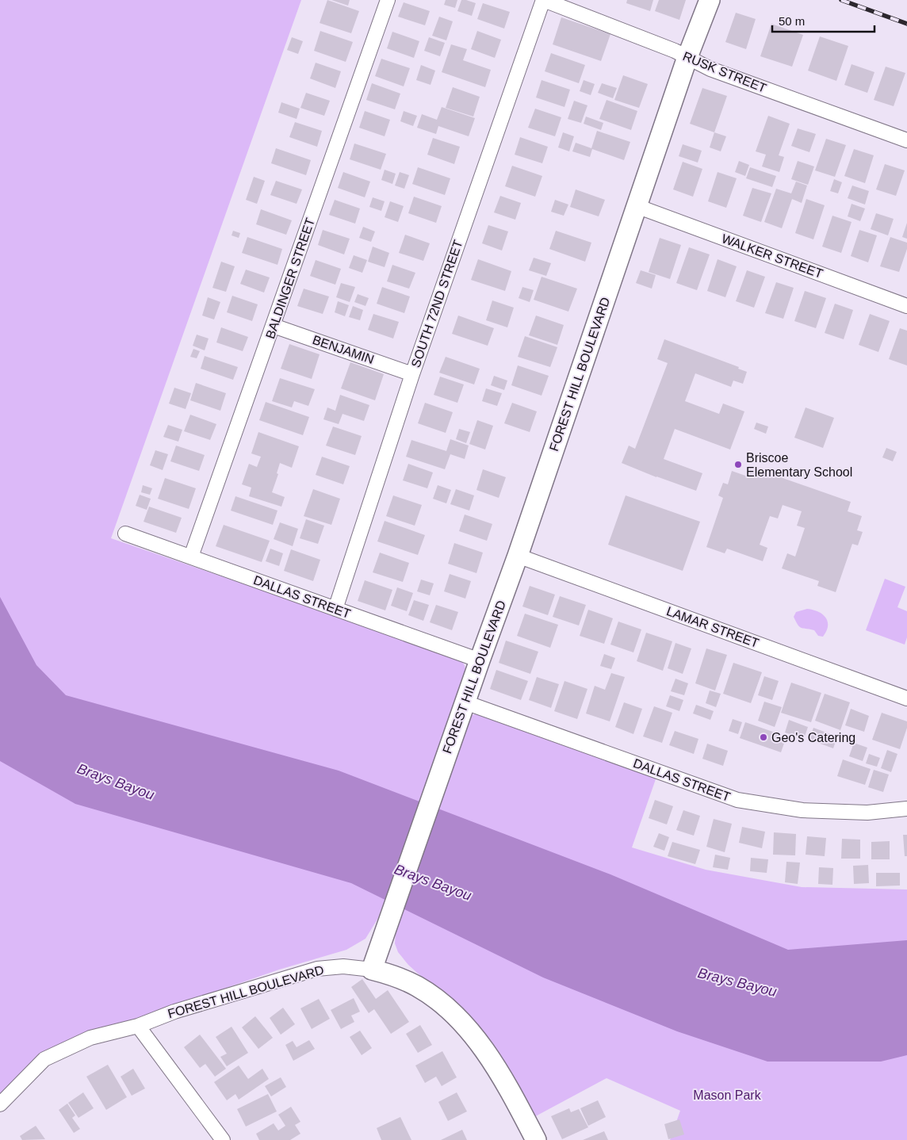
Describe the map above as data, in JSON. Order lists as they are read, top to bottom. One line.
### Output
{"streets":{"street":["RUSK STREET","WALKER STREET","BALDINGER STREET","SOUTH 72ND STREET","BENJAMIN","FOREST HILL BOULEVARD","DALLAS STREET","LAMAR STREET"]},"crossings":[["RUSK STREET","SOUTH 72ND STREET"],["RUSK STREET","FOREST HILL BOULEVARD"],["WALKER STREET","FOREST HILL BOULEVARD"],["BALDINGER STREET","BENJAMIN"],["BALDINGER STREET","DALLAS STREET"],["SOUTH 72ND STREET","BENJAMIN"],["SOUTH 72ND STREET","DALLAS STREET"],["FOREST HILL BOULEVARD","DALLAS STREET"],["FOREST HILL BOULEVARD","LAMAR STREET"]],"water":["Brays Bayou"],"parks":["Mason Park"],"places":["Briscoe Elementary School","Geo's Catering"],"scale_bar":"50 m"}
